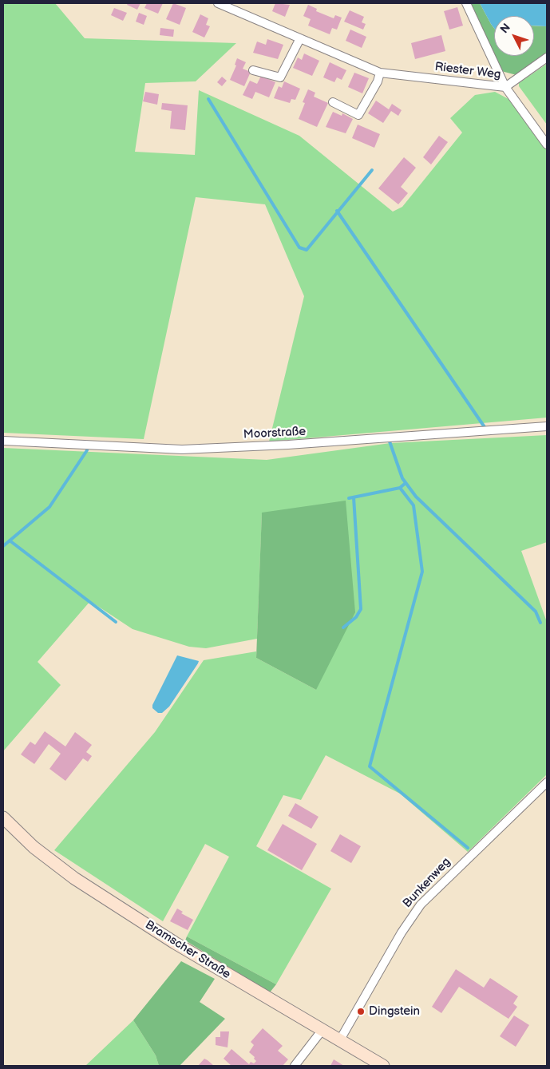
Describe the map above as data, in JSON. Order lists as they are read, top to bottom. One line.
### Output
{"streets":{"street":["Riester Weg","Moorstraße","Bunkenweg","Bramscher Straße"]},"crossings":[["Bunkenweg","Bramscher Straße"]],"places":["Dingstein"],"north":"top left"}
